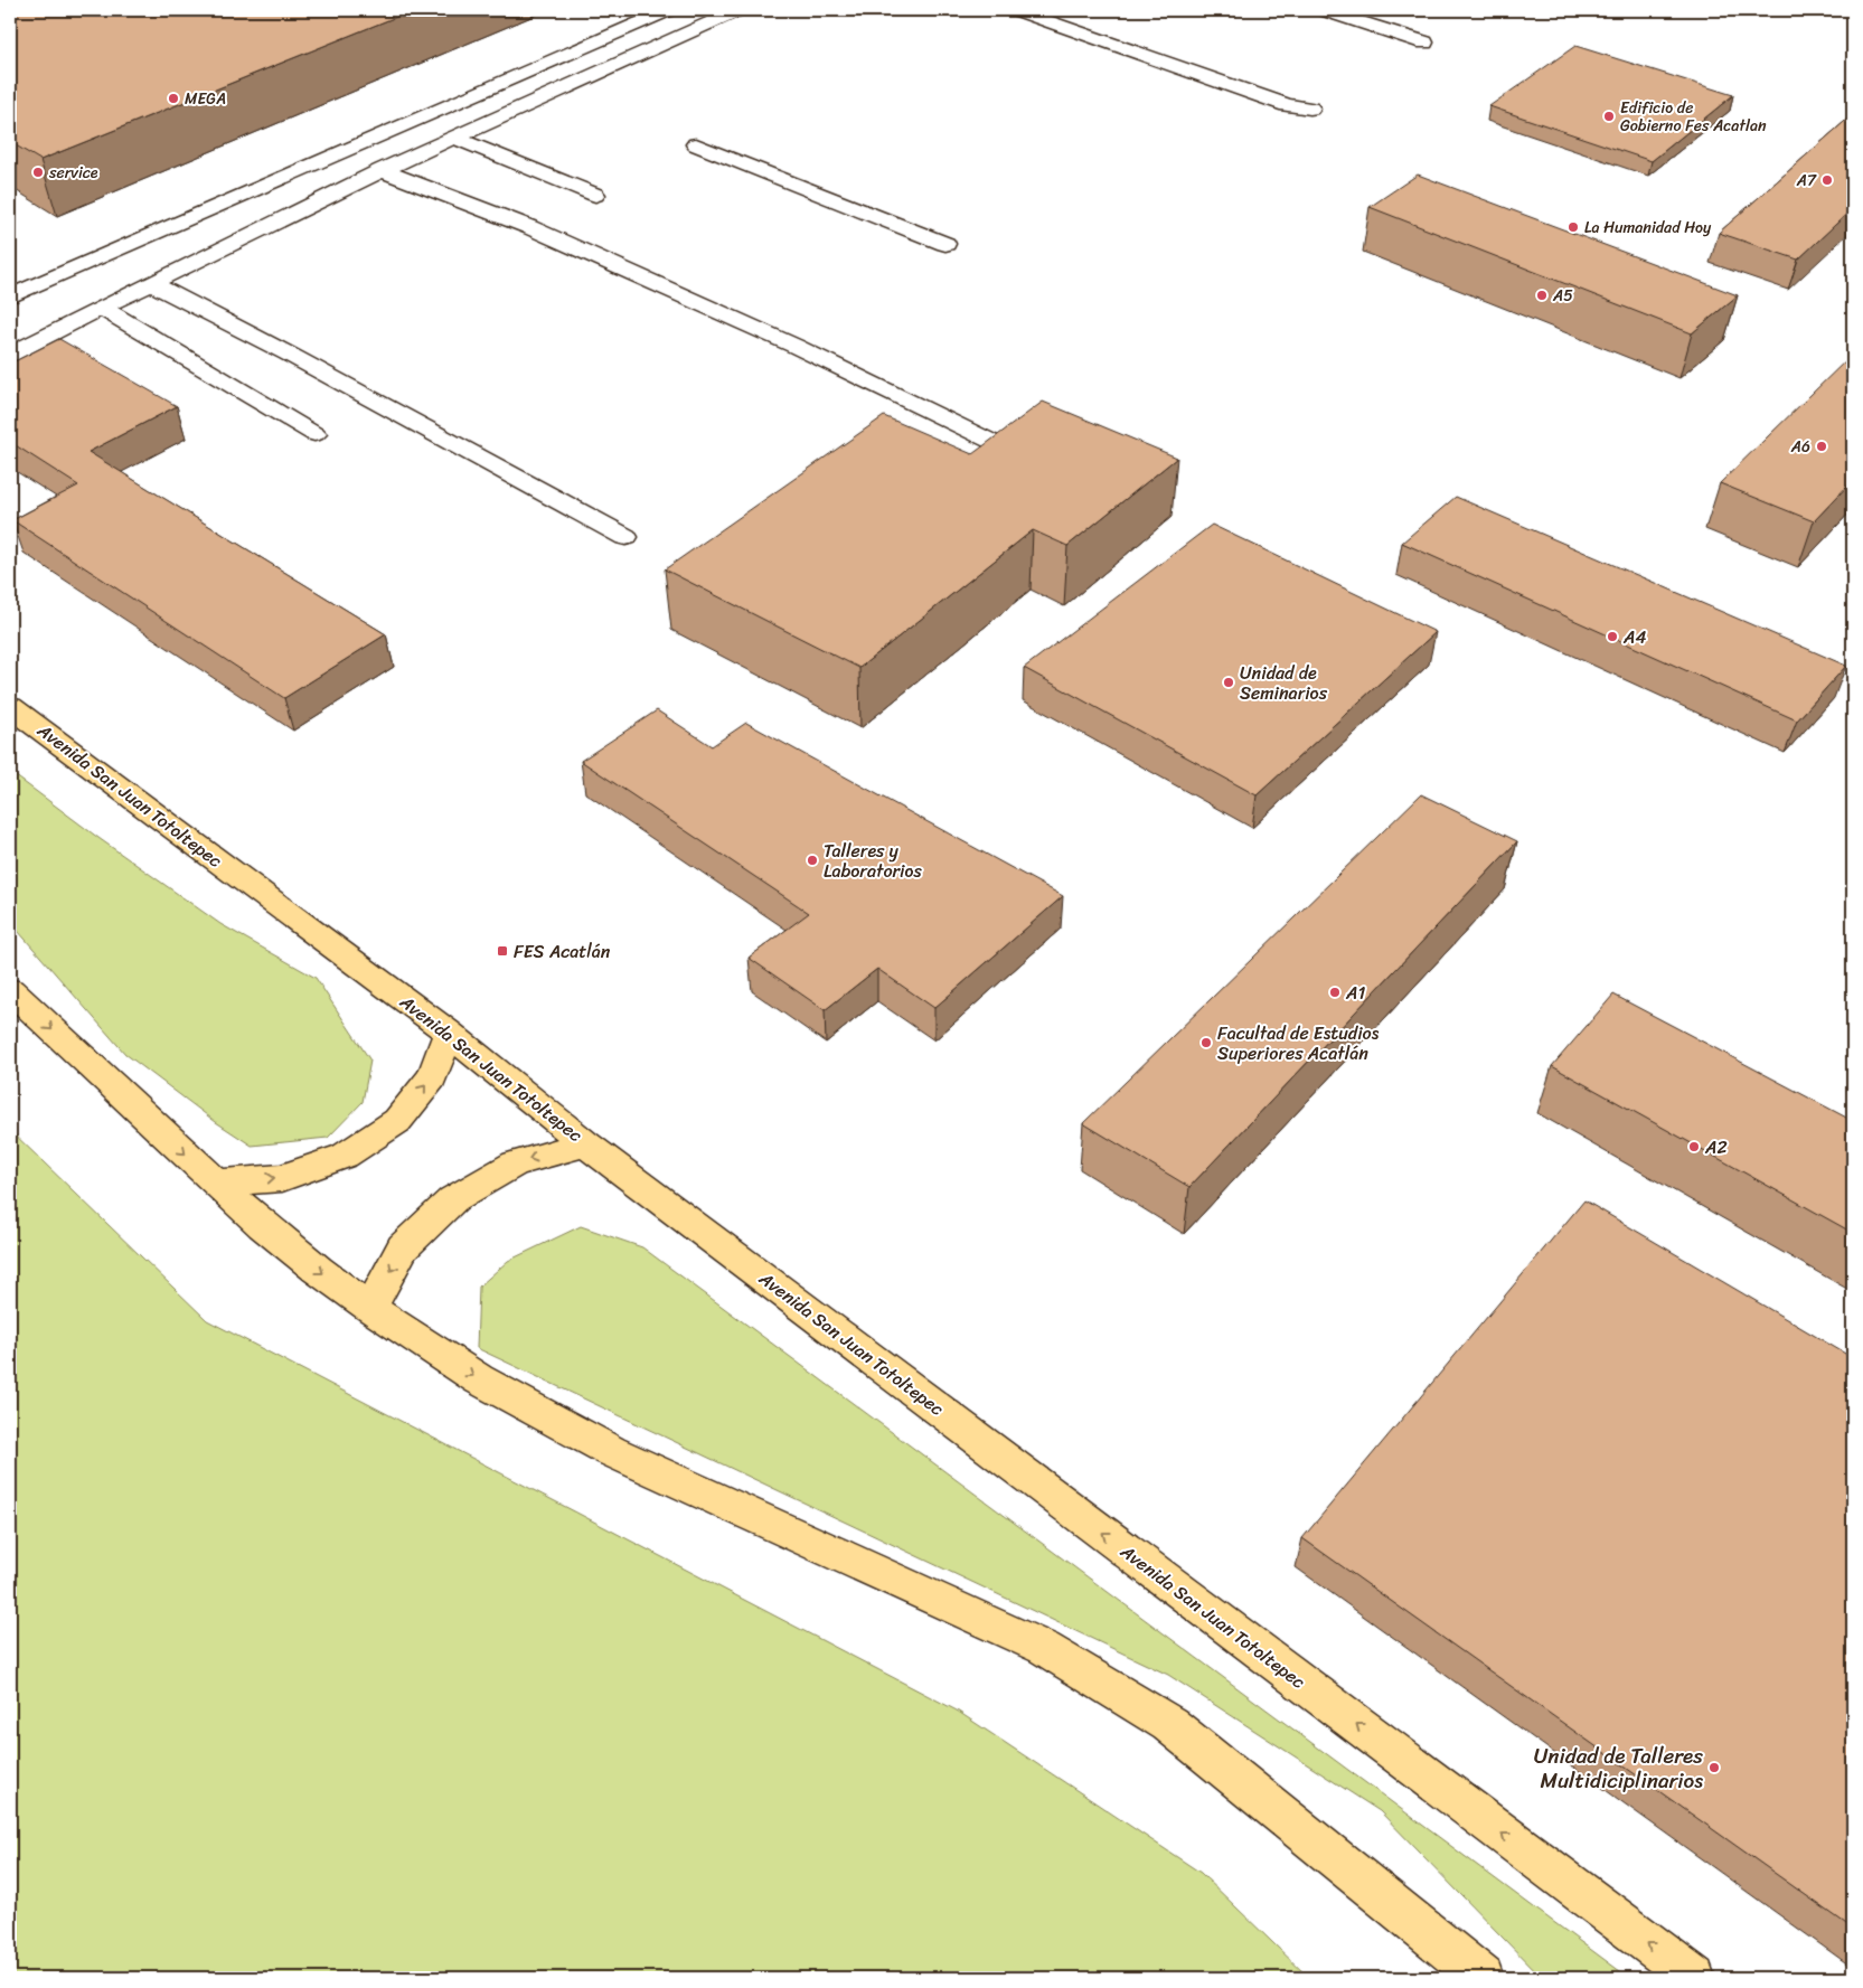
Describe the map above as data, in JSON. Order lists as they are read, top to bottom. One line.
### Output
{"streets":{"main road":["Avenida San Juan Totoltepec"]},"places":{"other":["MEGA","Edificio de Gobierno Fes Acatlan","service","A7","La Humanidad Hoy","A5","A6","A4","Unidad de Seminarios","Talleres y Laboratorios","A1","Facultad de Estudios Superiores Acatlán","A2","Unidad de Talleres Multidiciplinarios"],"transit":["FES Acatlán"]}}
